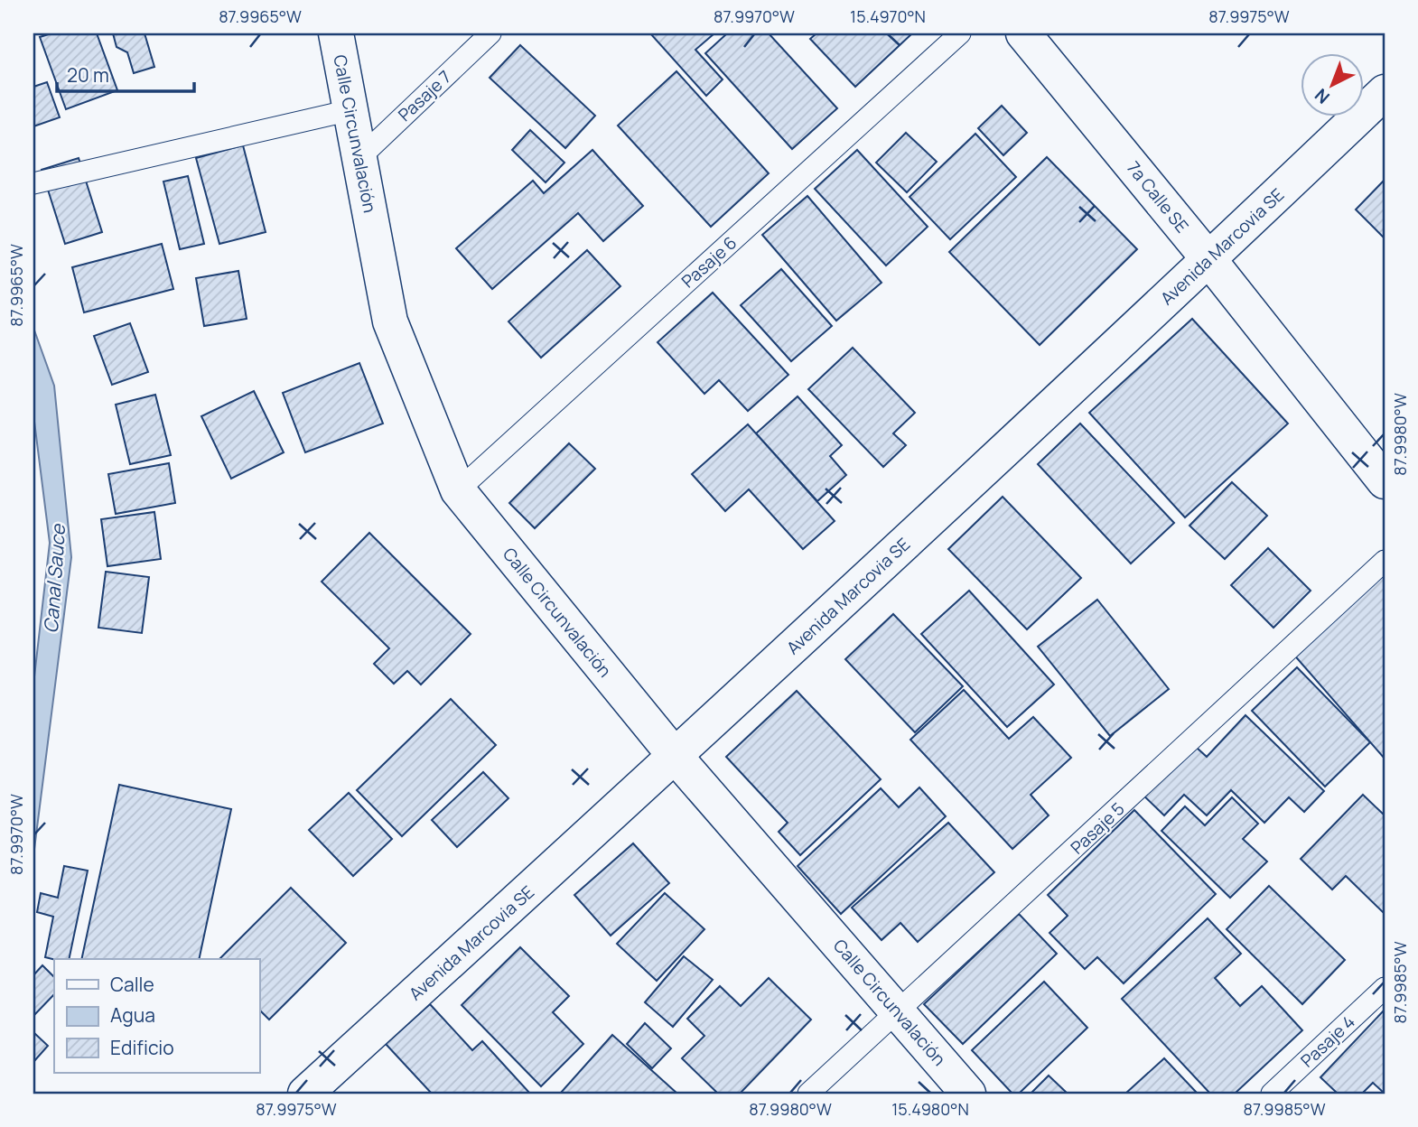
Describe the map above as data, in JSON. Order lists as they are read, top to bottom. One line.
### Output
{"streets":{"street":["Calle Circunvalación","7a Calle SE","Avenida Marcovia SE"],"lane":["Pasaje 7","Pasaje 6","Pasaje 5","Pasaje 4"]},"crossings":[["Pasaje 7","Calle Circunvalación"],["Calle Circunvalación","Avenida Marcovia SE"],["Calle Circunvalación","Pasaje 6"],["Calle Circunvalación","Pasaje 5"],["7a Calle SE","Avenida Marcovia SE"]],"water":["Canal Sauce"],"legend":["Calle","Agua","Edificio"],"scale_bar":"20 m","north":"bottom left","coordinates":["87.9965°W","87.9970°W","15.4970°N","87.9975°W","87.9980°W","87.9985°W","15.4980°N"]}
